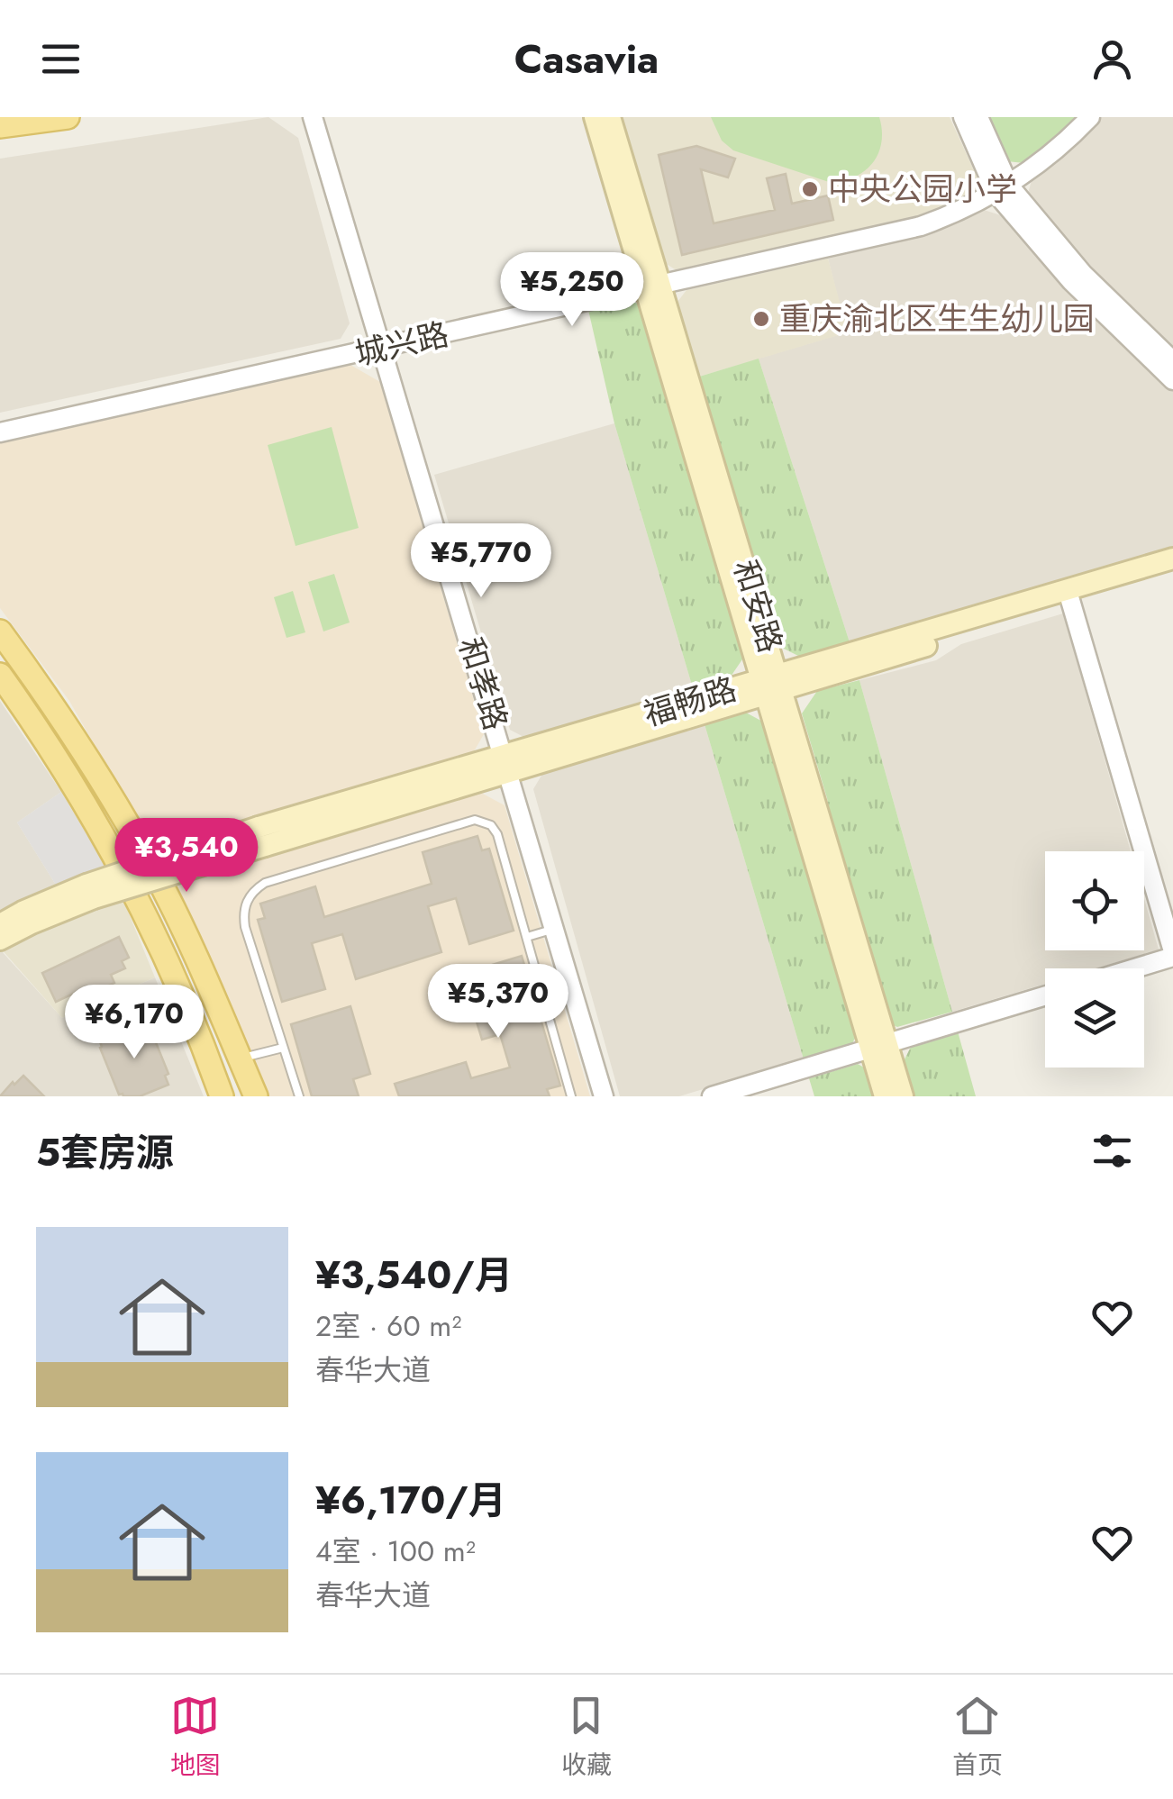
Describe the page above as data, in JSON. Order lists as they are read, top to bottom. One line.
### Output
{"streets":{"main road":["和安路","福畅路"],"street":["城兴路","和孝路"]},"crossings":[["城兴路","和安路"],["城兴路","和孝路"],["和安路","福畅路"],["和孝路","福畅路"]],"places":["中央公园小学","重庆渝北区生生幼儿园"],"page":{"header":"Casavia","price":["¥5,250","¥5,770","¥3,540","¥5,370","¥6,170"],"heading":"5套房源","list":[{"name":"¥3,540/月","note":"2室 · 60 m² · 春华大道"},{"name":"¥6,170/月","note":"4室 · 100 m² · 春华大道"}],"tabs":["地图","收藏","首页"]}}
